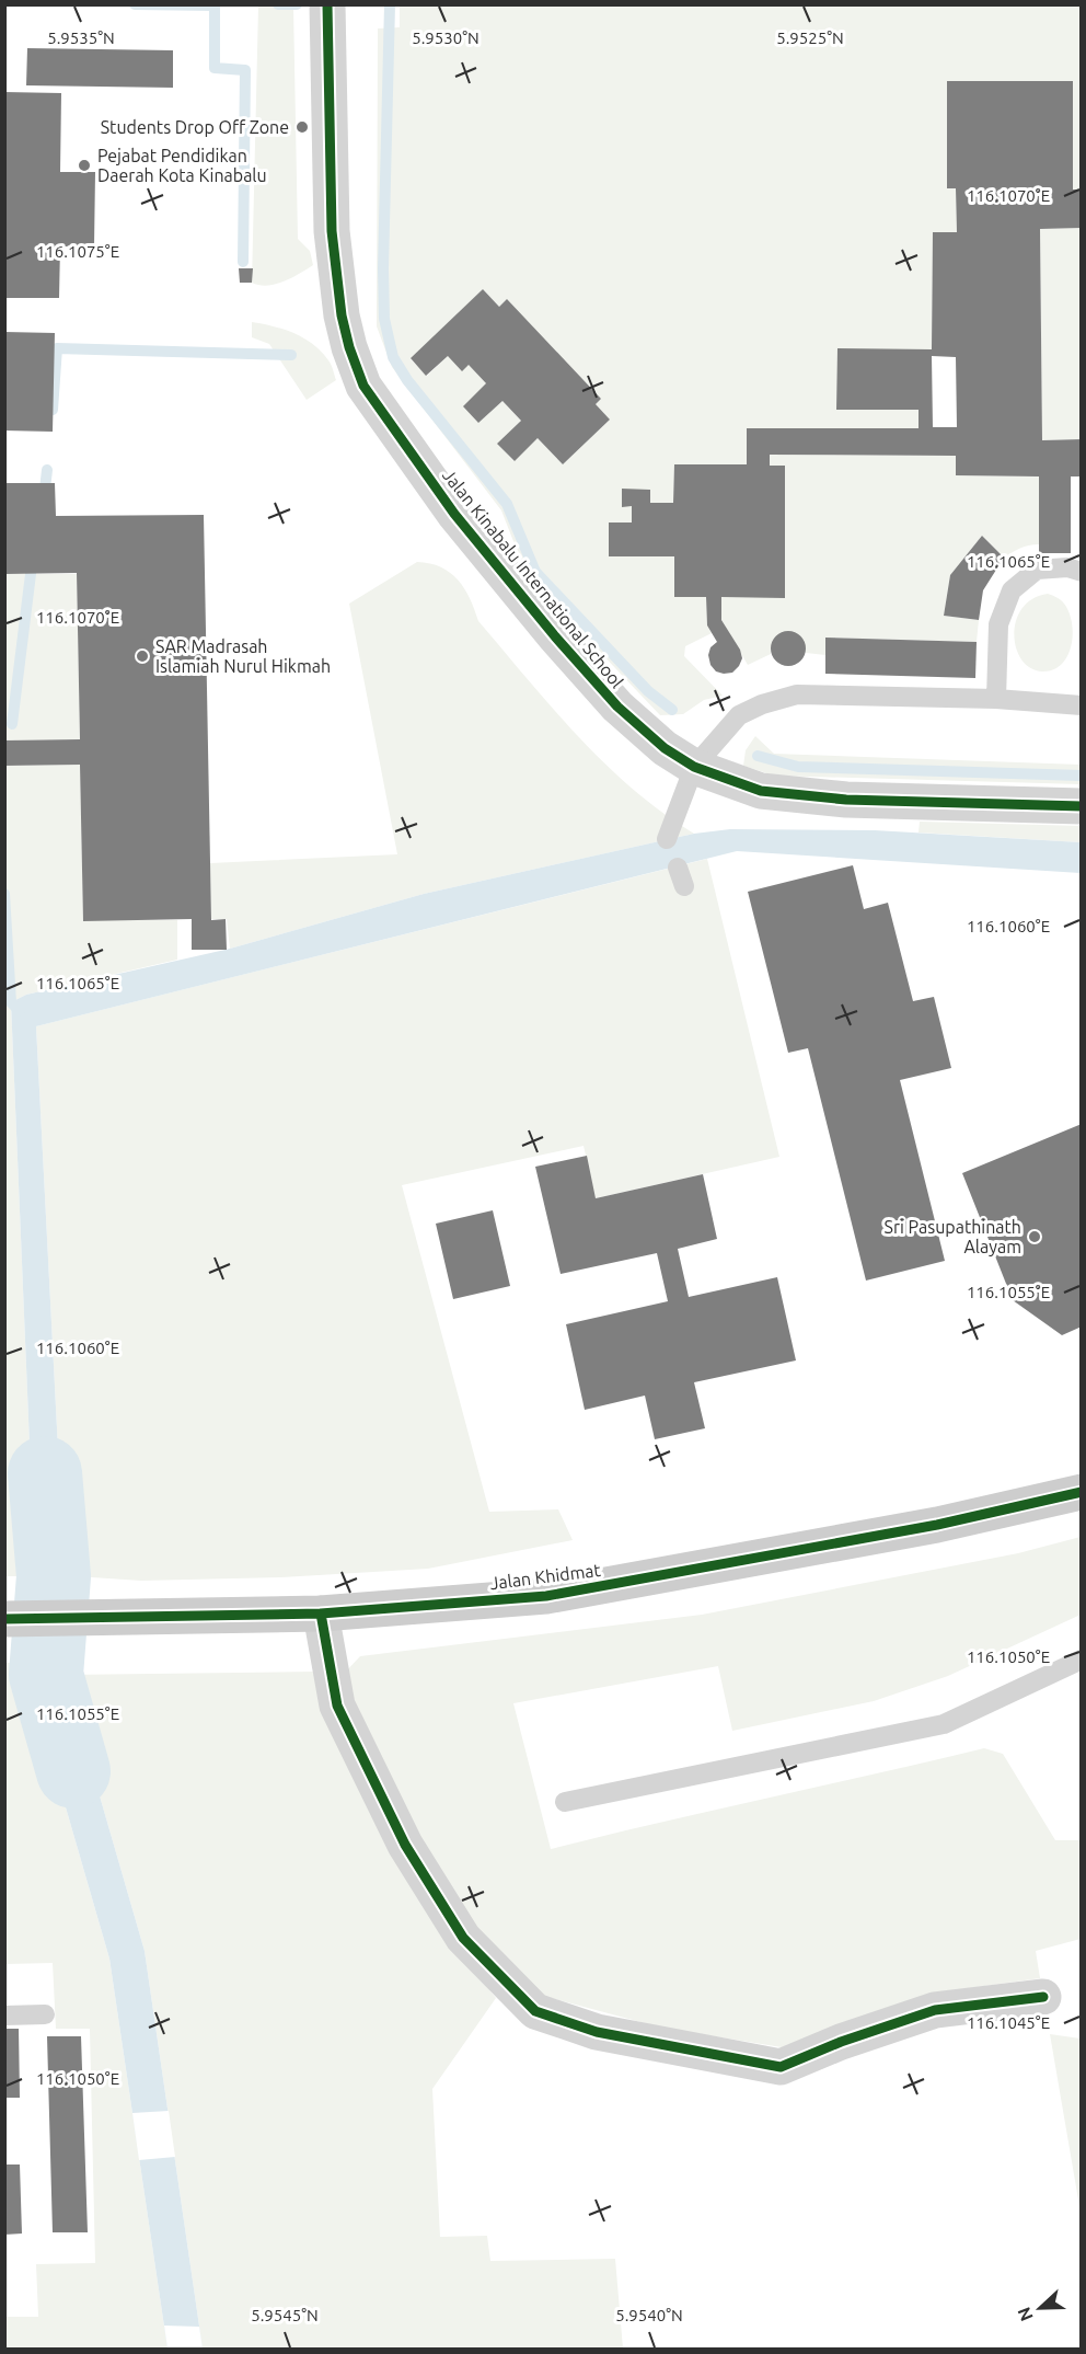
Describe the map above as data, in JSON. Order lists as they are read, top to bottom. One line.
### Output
{"streets":{"street":["Jalan Kinabalu International School","Jalan Khidmat"]},"places":["Students Drop Off Zone","Pejabat Pendidikan Daerah Kota Kinabalu","SAR Madrasah Islamiah Nurul Hikmah","Sri Pasupathinath Alayam"],"north":"left","coordinates":["5.9535°N","5.9530°N","5.9525°N","116.1070°E","116.1075°E","116.1065°E","116.1060°E","116.1055°E","116.1050°E","116.1045°E","5.9545°N","5.9540°N"]}
